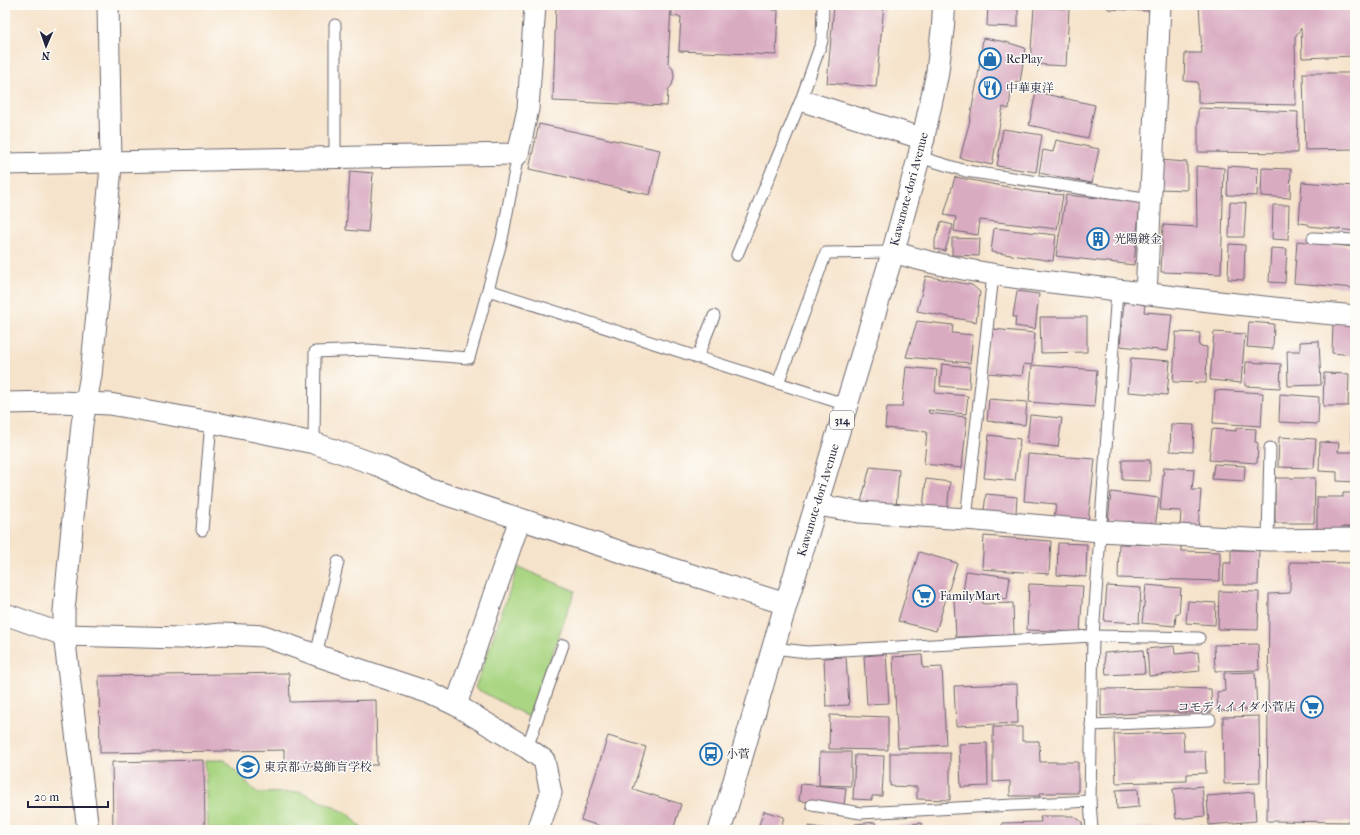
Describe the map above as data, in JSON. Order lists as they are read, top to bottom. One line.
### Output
{"streets":{"main road":["Kawanote-dori Avenue","314"]},"places":{"shop":["RePlay"],"restaurant":["中華東洋"],"building":["光陽鍍金"],"supermarket":["FamilyMart","コモディイイダ小菅店"],"bus stop":["小菅"],"school or university":["東京都立葛飾盲学校"]},"scale_bar":"20 m","north":"bottom"}
